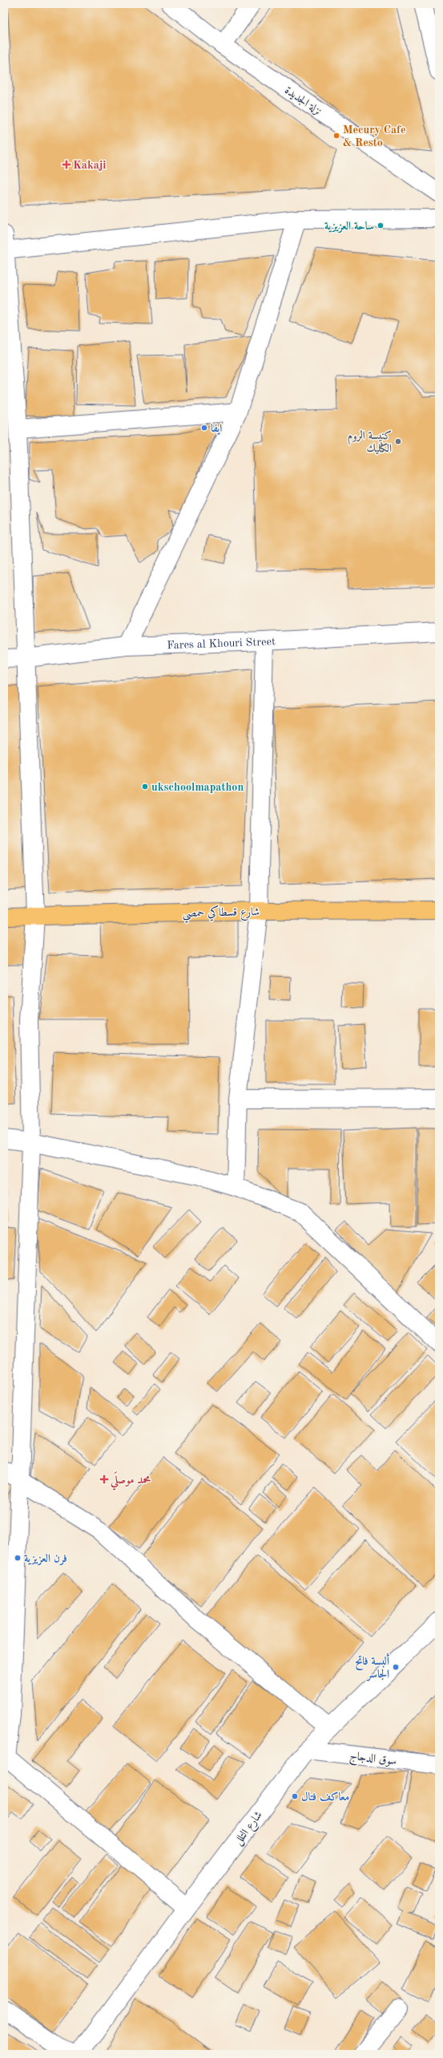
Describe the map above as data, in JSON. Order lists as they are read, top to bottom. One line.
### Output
{"streets":{"main road":["شارع قسطاكي حمصي"],"street":["نزلة الجديدة","Fares al Khouri Street","سوق الدجاج","شارع التلل"]},"crossings":[["سوق الدجاج","شارع التلل"]],"places":{"other":["Mecury Cafe & Resto","ساحة العزيزية","ايفا","كنيسة الروم الكثليك","ukschoolmapathon","فرن العزيزية","ألبسة فاتح الجاسر","معاكف فتال"],"health":["Kakaji","محمد موصلَي"]}}
